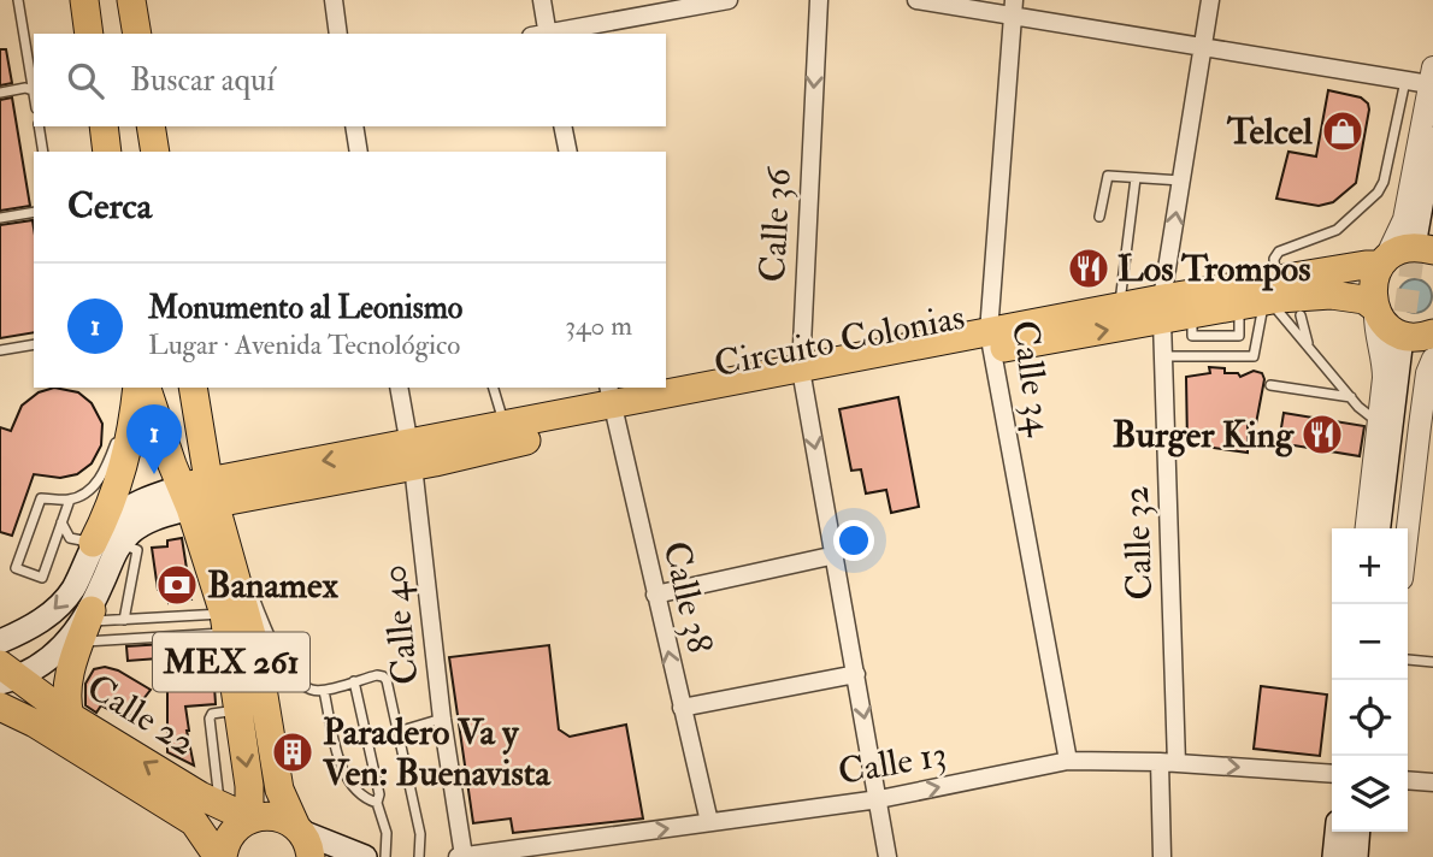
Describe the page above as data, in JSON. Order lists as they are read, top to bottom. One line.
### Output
{"streets":{"main road":["Circuito Colonias","MEX 261","Calle 22"],"street":["Calle 36","Calle 34","Calle 32","Calle 38","Calle 40","Calle 13"]},"crossings":[["Calle 36","Circuito Colonias"],["Calle 36","Calle 13"],["Circuito Colonias","Calle 34"],["Circuito Colonias","Calle 32"],["Circuito Colonias","Calle 38"],["Circuito Colonias","Calle 40"],["Circuito Colonias","MEX 261"],["Circuito Colonias","Calle 22"],["Calle 34","Calle 13"],["Calle 32","Calle 13"],["Calle 38","Calle 13"],["Calle 40","Calle 13"],["MEX 261","Calle 22"]],"one_way":["Calle 36","Calle 13"],"places":{"shop":["Telcel"],"restaurant":["Los Trompos","Burger King"],"bank":["Banamex"],"building":["Paradero Va y Ven: Buenavista"]},"page":{"search":"Buscar aquí","heading":"Cerca","list":[{"mark":"1","name":"Monumento al Leonismo","note":"Lugar · Avenida Tecnológico","value":"340 m"}],"pins":"1","map_buttons":["+","−"]}}
